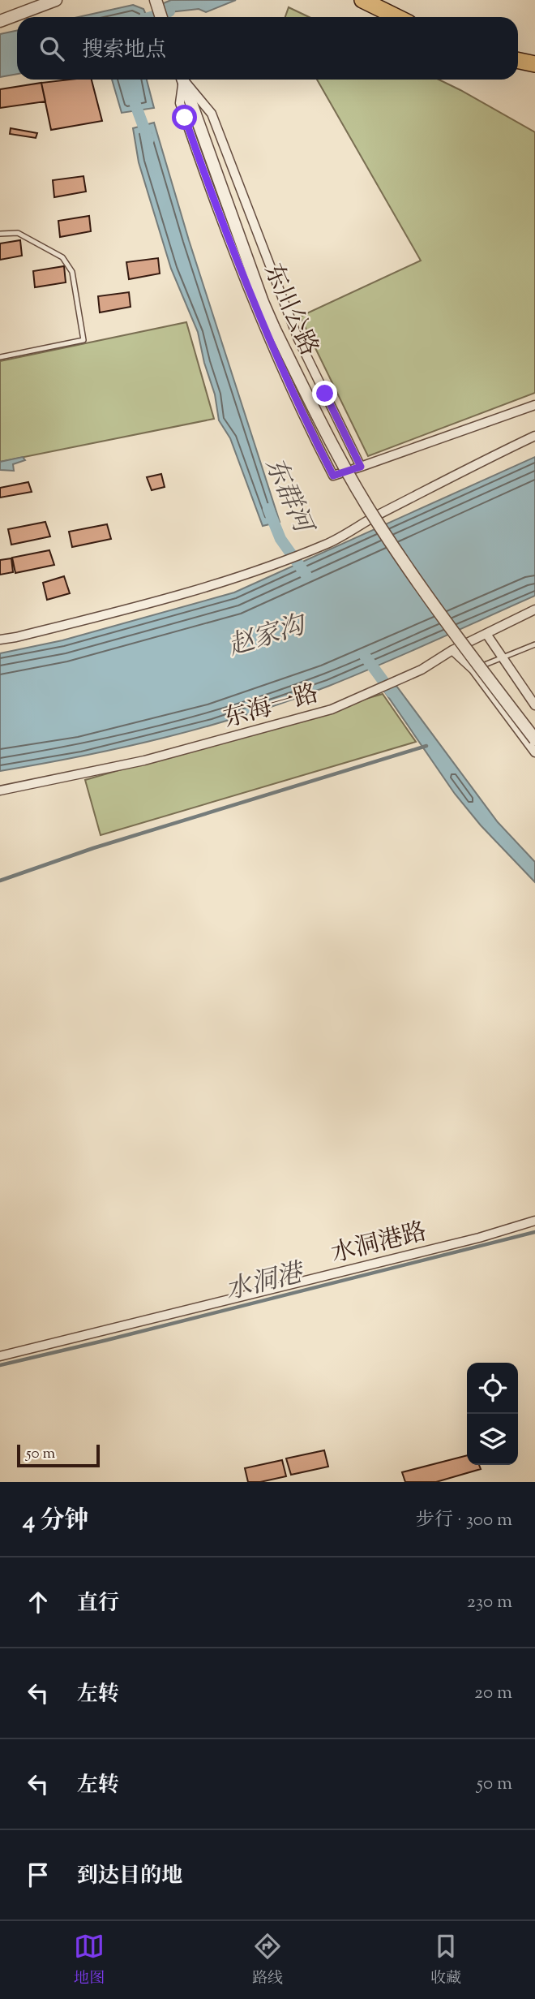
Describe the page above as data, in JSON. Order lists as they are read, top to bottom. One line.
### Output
{"streets":{"street":["东川公路","东海一路","水洞港路"]},"water":["东群河","赵家沟","水洞港"],"scale_bar":"50 m","page":{"search":"搜索地点","scale":"50 m","heading":["4 分钟","步行 · 300 m"],"list":[["直行","230 m"],["左转","20 m"],["左转","50 m"],"到达目的地"],"nav":["地图","路线","收藏"]}}
